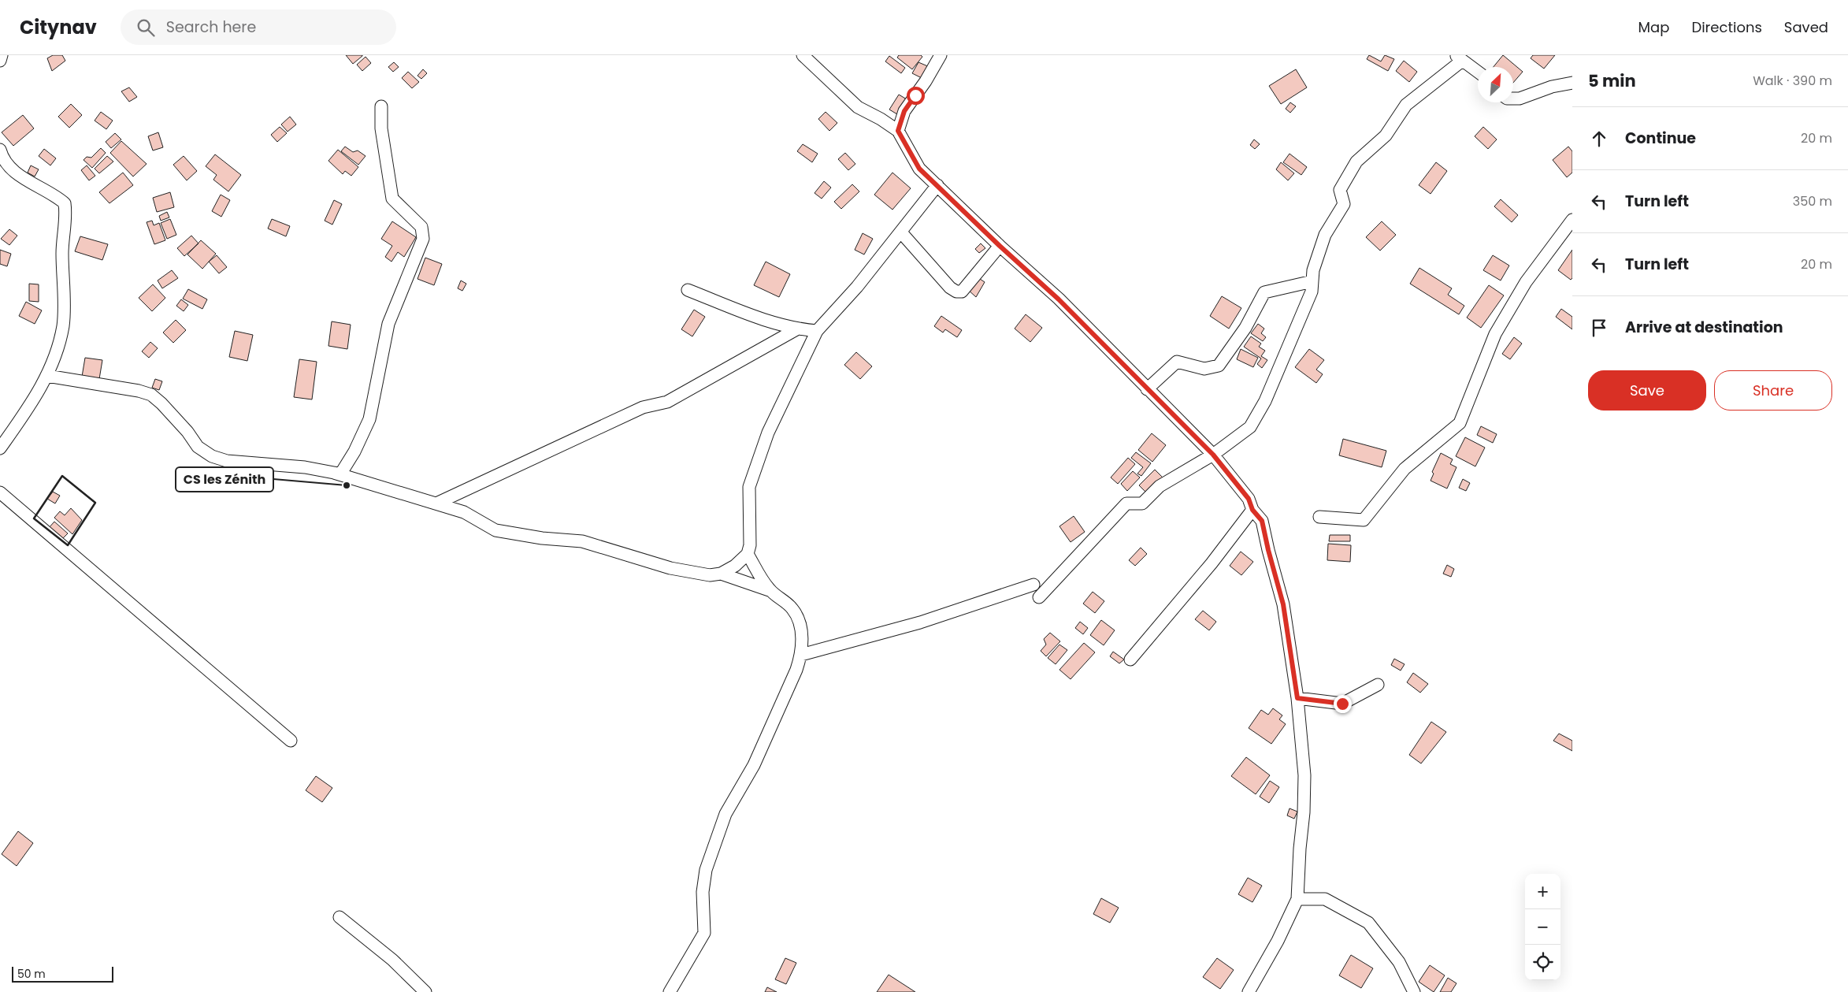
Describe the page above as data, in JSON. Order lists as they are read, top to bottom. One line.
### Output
{"places":["CS les Zénith"],"scale_bar":"50 m","north":"top right","page":{"header":"Citynav","search":"Search here","nav":["Map","Directions","Saved"],"heading":["5 min","Walk · 390 m"],"list":[["Continue","20 m"],["Turn left","350 m"],["Turn left","20 m"],"Arrive at destination"],"buttons":["Save","Share"],"map_buttons":["+","−"],"scale":"50 m"}}
